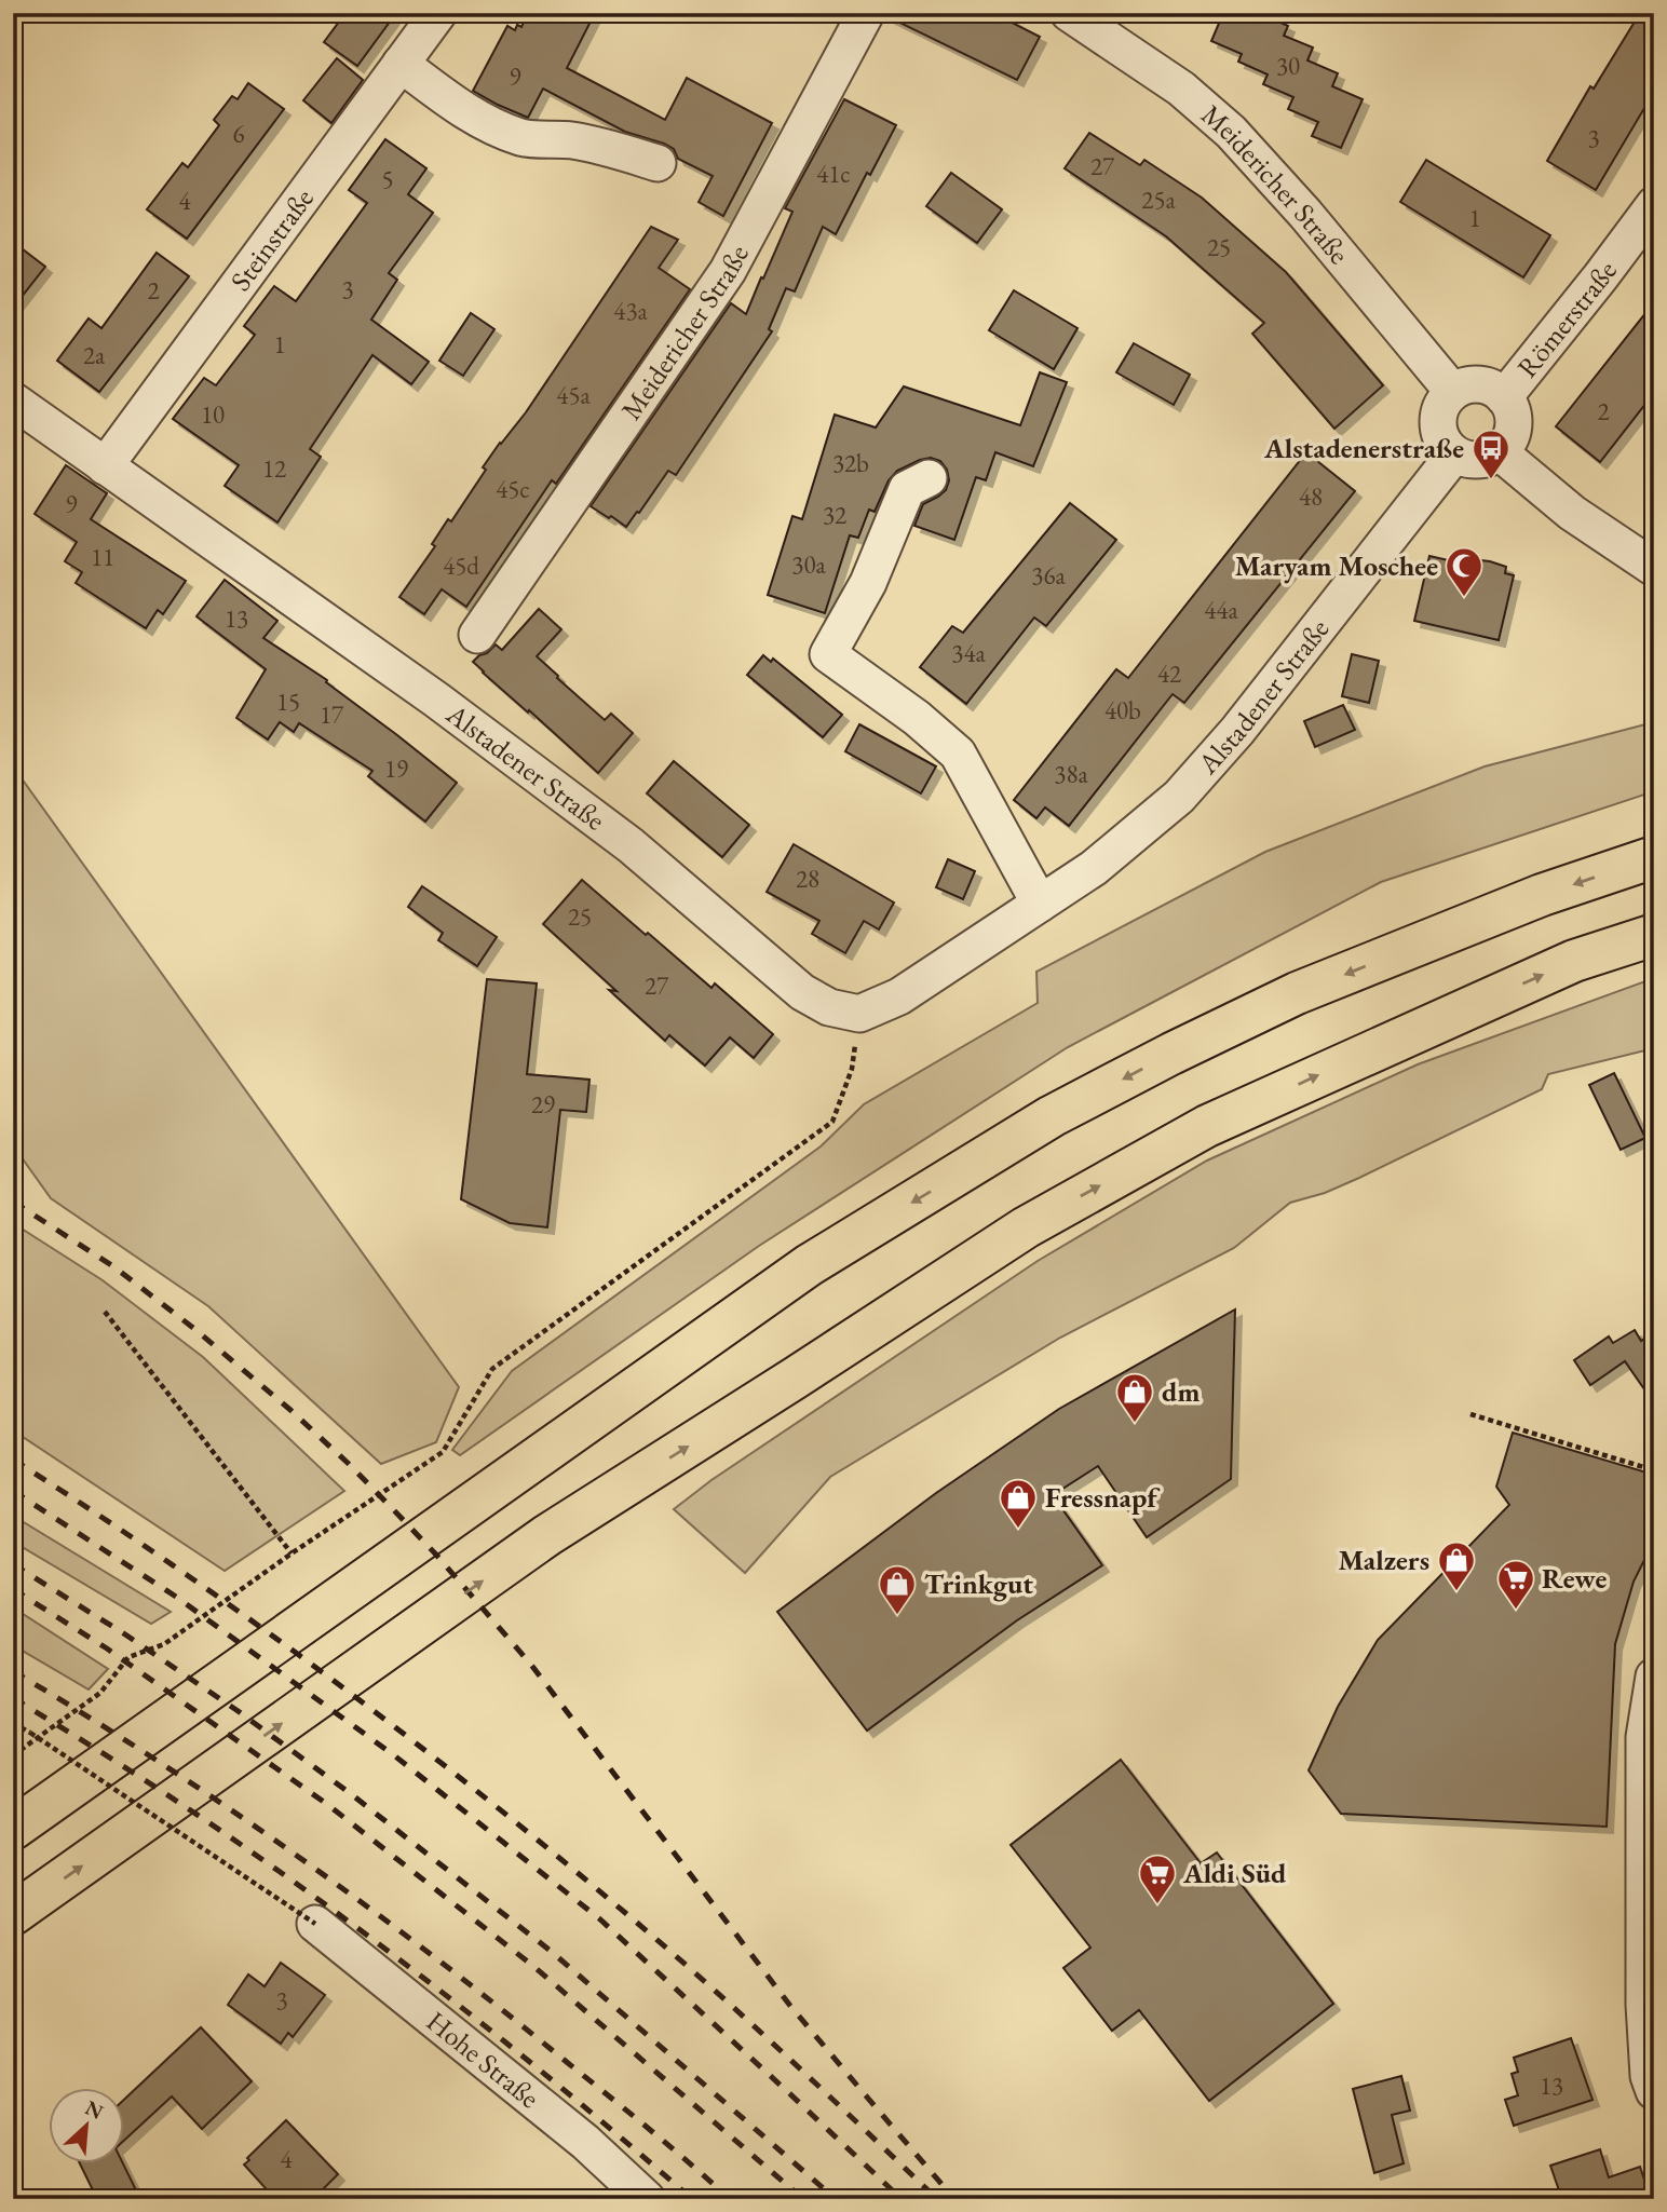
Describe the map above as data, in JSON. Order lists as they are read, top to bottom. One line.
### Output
{"streets":{"street":["Meidericher Straße","Steinstraße","Römerstraße","Alstadener Straße","Hohe Straße"]},"crossings":[["Meidericher Straße","Römerstraße"],["Meidericher Straße","Alstadener Straße"],["Steinstraße","Alstadener Straße"],["Römerstraße","Alstadener Straße"]],"places":{"bus stop":["Alstadenerstraße"],"mosque":["Maryam Moschee"],"shop":["dm","Fressnapf","Malzers","Trinkgut"],"supermarket":["Rewe","Aldi Süd"]},"house_numbers":["30","9","6","3","27","41c","5","25a","4","1","25","3","2","43a","1","2a","45a","2","10","32b","12","45c","48","9","32","11","30a","45d","36a","44a","13","34a","42","15","40b","17","19","38a","28","25","27","29","3","13","4"],"north":"top right"}
